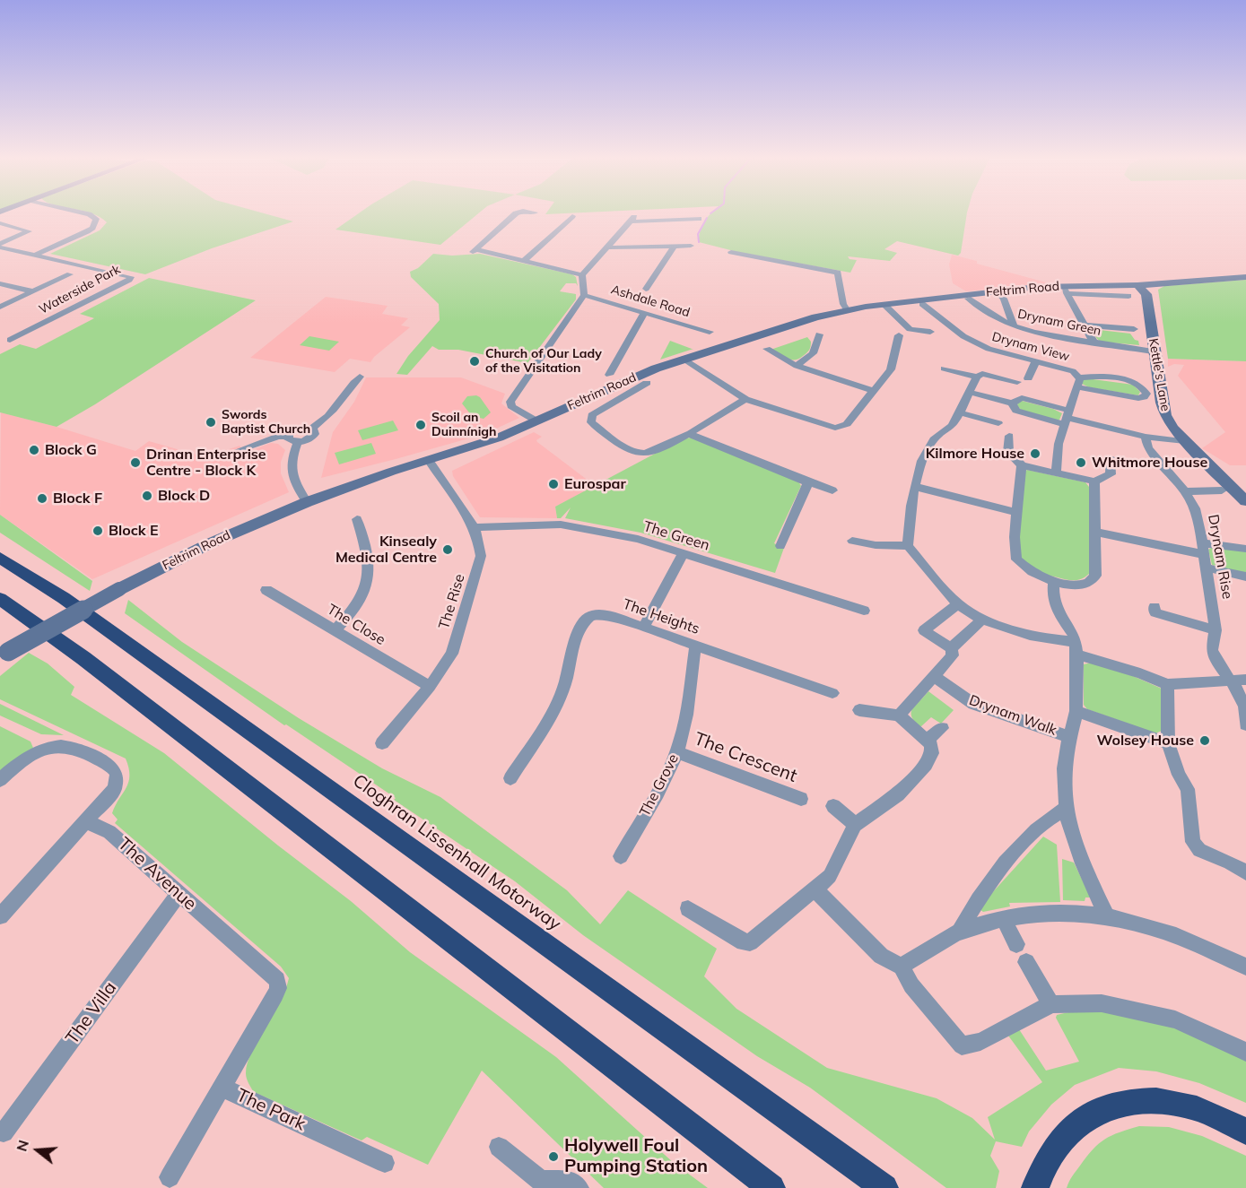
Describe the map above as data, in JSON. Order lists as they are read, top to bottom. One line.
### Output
{"streets":{"highway":["Cloghran Lissenhall Motorway"],"street":["Waterside Park","Feltrim Road","Ashdale Road","Drynam Green","Drynam View","Kettle's Lane","The Green","Drynam Rise","The Rise","The Heights","The Close","Drynam Walk","The Crescent","The Grove","The Avenue","The Villa","The Park"]},"crossings":[["Feltrim Road","Kettle's Lane"],["Feltrim Road","The Rise"],["Drynam Green","Kettle's Lane"],["The Green","The Rise"],["The Rise","The Close"],["The Heights","The Grove"],["The Crescent","The Grove"],["The Avenue","The Villa"],["The Avenue","The Park"]],"places":["Church of Our Lady of the Visitation","Swords Baptist Church","Scoil an Duinnínigh","Block G","Kilmore House","Drinan Enterprise Centre - Block K","Whitmore House","Eurospar","Block D","Block F","Block E","Kinsealy Medical Centre","Wolsey House","Holywell Foul Pumping Station"],"north":"left"}
